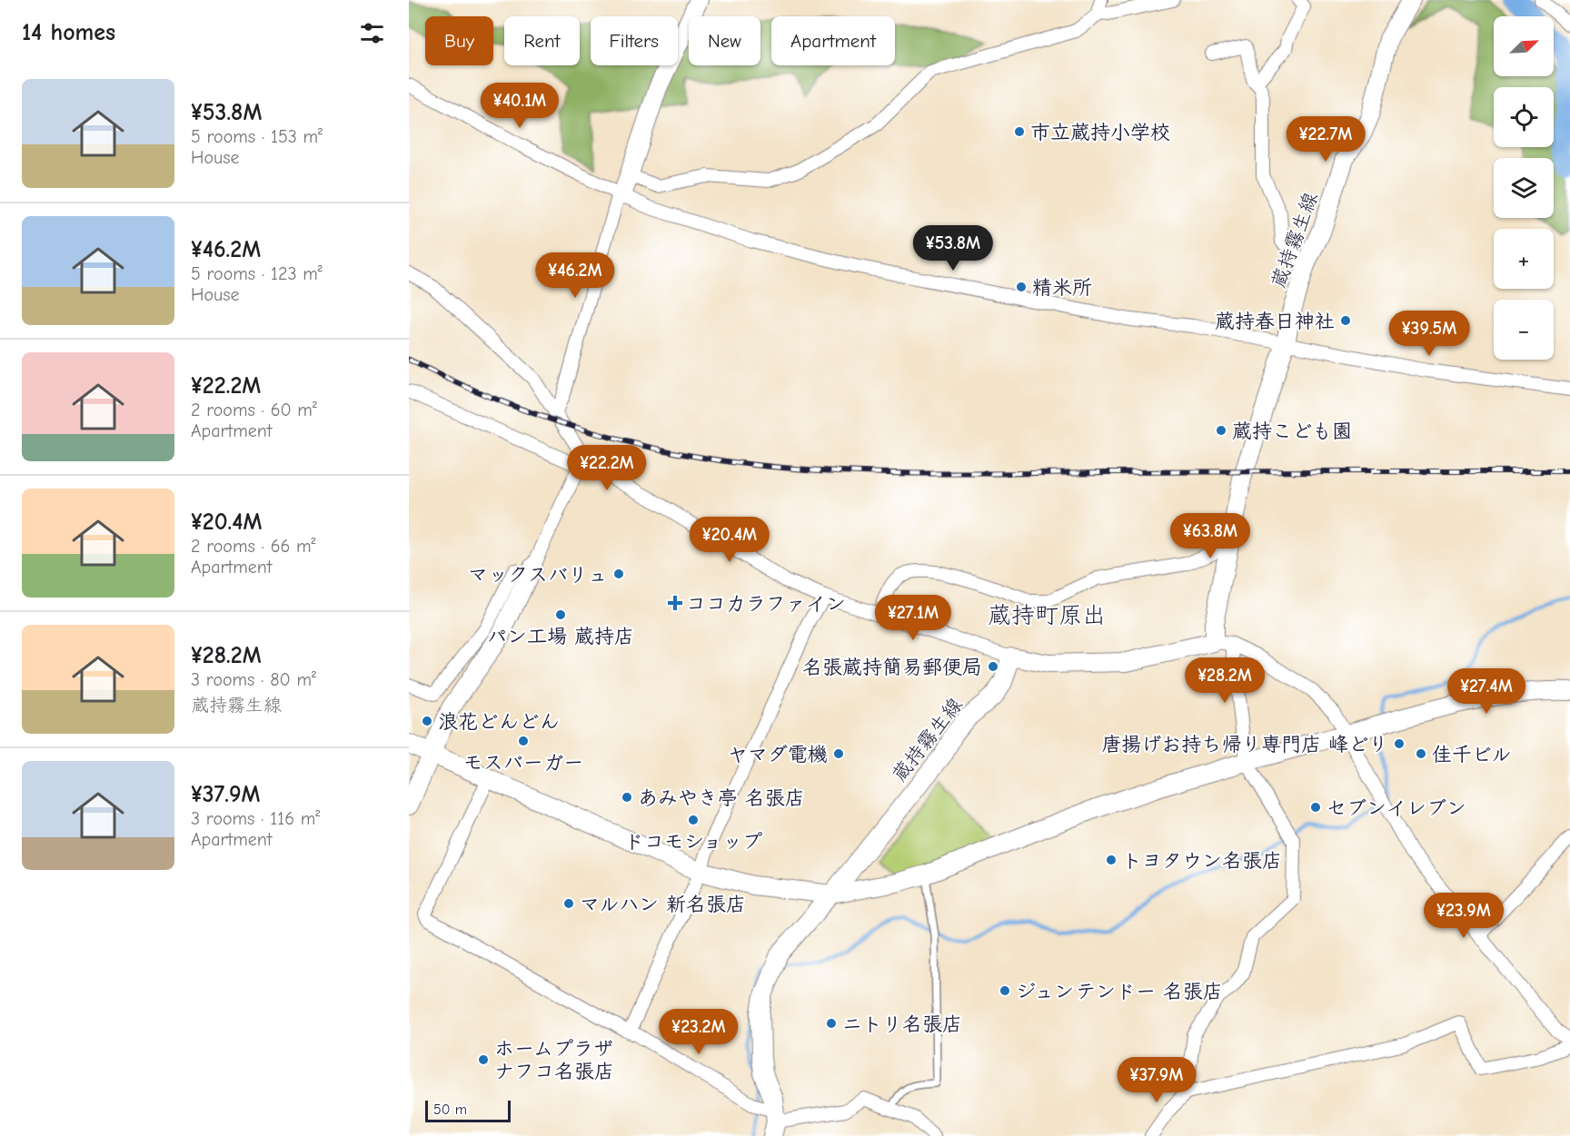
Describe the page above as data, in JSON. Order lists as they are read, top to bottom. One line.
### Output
{"streets":{"street":["蔵持霧生線"]},"districts":["蔵持町原出"],"places":{"other":["市立蔵持小学校","精米所","蔵持春日神社","蔵持こども園","マックスバリュ","パン工場 蔵持店","名張蔵持簡易郵便局","浪花どんどん","モスバーガー","唐揚げお持ち帰り専門店 峰どり","ヤマダ電機","佳千ビル","あみやき亭 名張店","セブンイレブン","ドコモショップ","トヨタウン名張店","マルハン 新名張店","ジュンテンドー 名張店","ニトリ名張店","ホームプラザ ナフコ名張店"],"health":["ココカラファイン"]},"scale_bar":"50 m","north":"top right","page":{"heading":"14 homes","map_buttons":["+","−"],"chip":["Buy","Rent","Filters","New","Apartment"],"list":[{"name":"¥53.8M","note":"5 rooms · 153 m² · House"},{"name":"¥46.2M","note":"5 rooms · 123 m² · House"},{"name":"¥22.2M","note":"2 rooms · 60 m² · Apartment"},{"name":"¥20.4M","note":"2 rooms · 66 m² · Apartment"},{"name":"¥28.2M","note":"3 rooms · 80 m² · 蔵持霧生線"},{"name":"¥37.9M","note":"3 rooms · 116 m² · Apartment"}],"price":["¥40.1M","¥22.7M","¥53.8M","¥46.2M","¥39.5M","¥22.2M","¥63.8M","¥20.4M","¥27.1M","¥28.2M","¥27.4M","¥23.9M","¥23.2M","¥37.9M"],"scale":"50 m"}}
